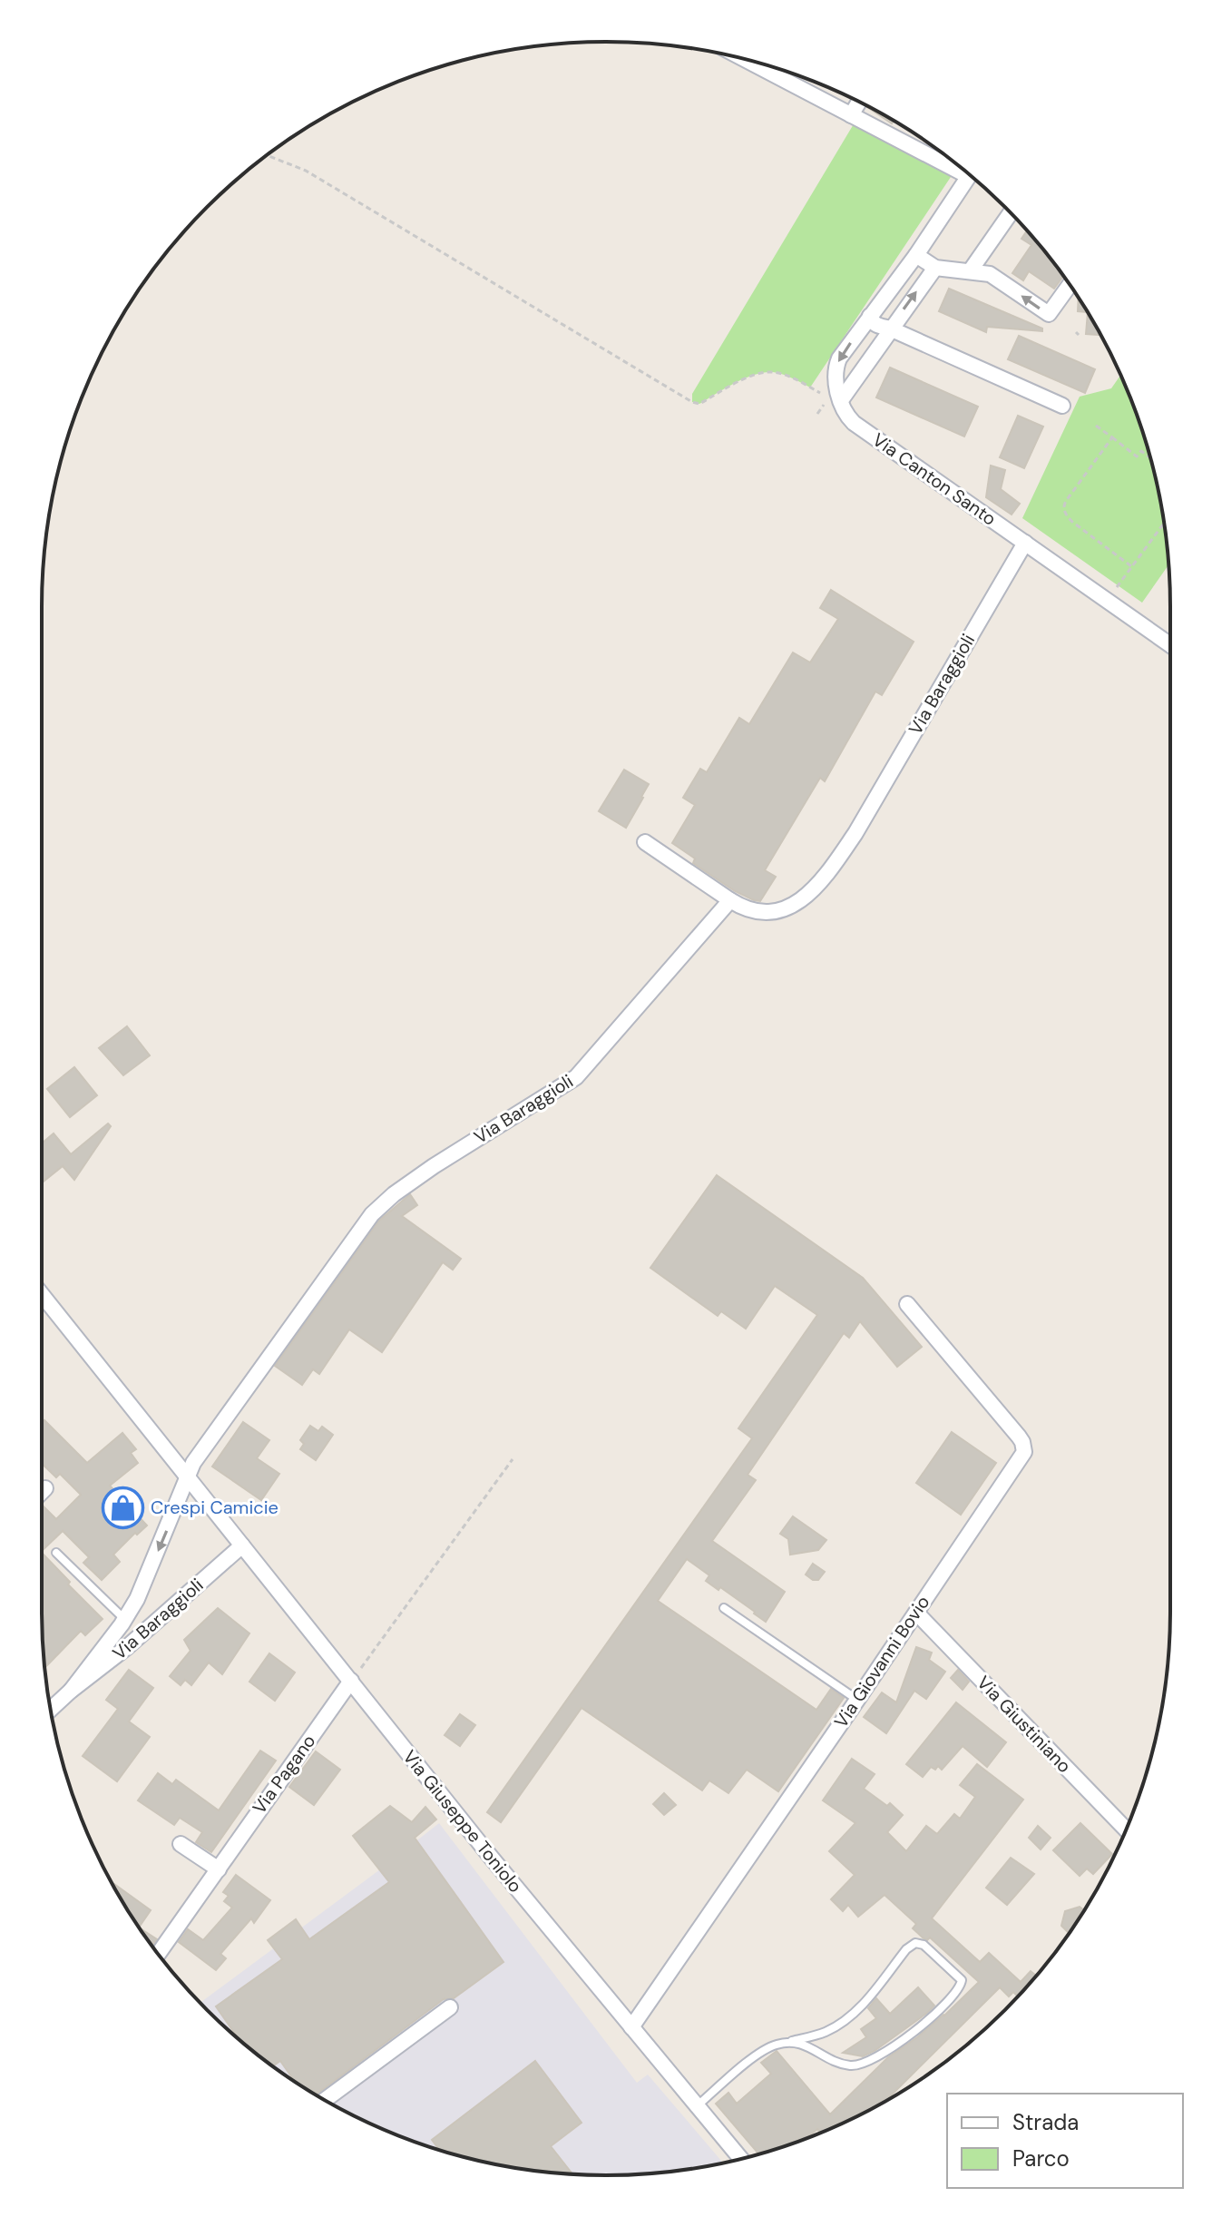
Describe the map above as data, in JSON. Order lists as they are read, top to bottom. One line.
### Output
{"streets":{"street":["Via Canton Santo","Via Baraggioli","Via Giovanni Bovio","Via Giustiniano","Via Pagano","Via Giuseppe Toniolo"]},"crossings":[["Via Canton Santo","Via Baraggioli"],["Via Baraggioli","Via Giuseppe Toniolo"],["Via Giovanni Bovio","Via Giustiniano"],["Via Giovanni Bovio","Via Giuseppe Toniolo"],["Via Pagano","Via Giuseppe Toniolo"]],"places":{"shop":["Crespi Camicie"]},"legend":["Strada","Parco"]}
